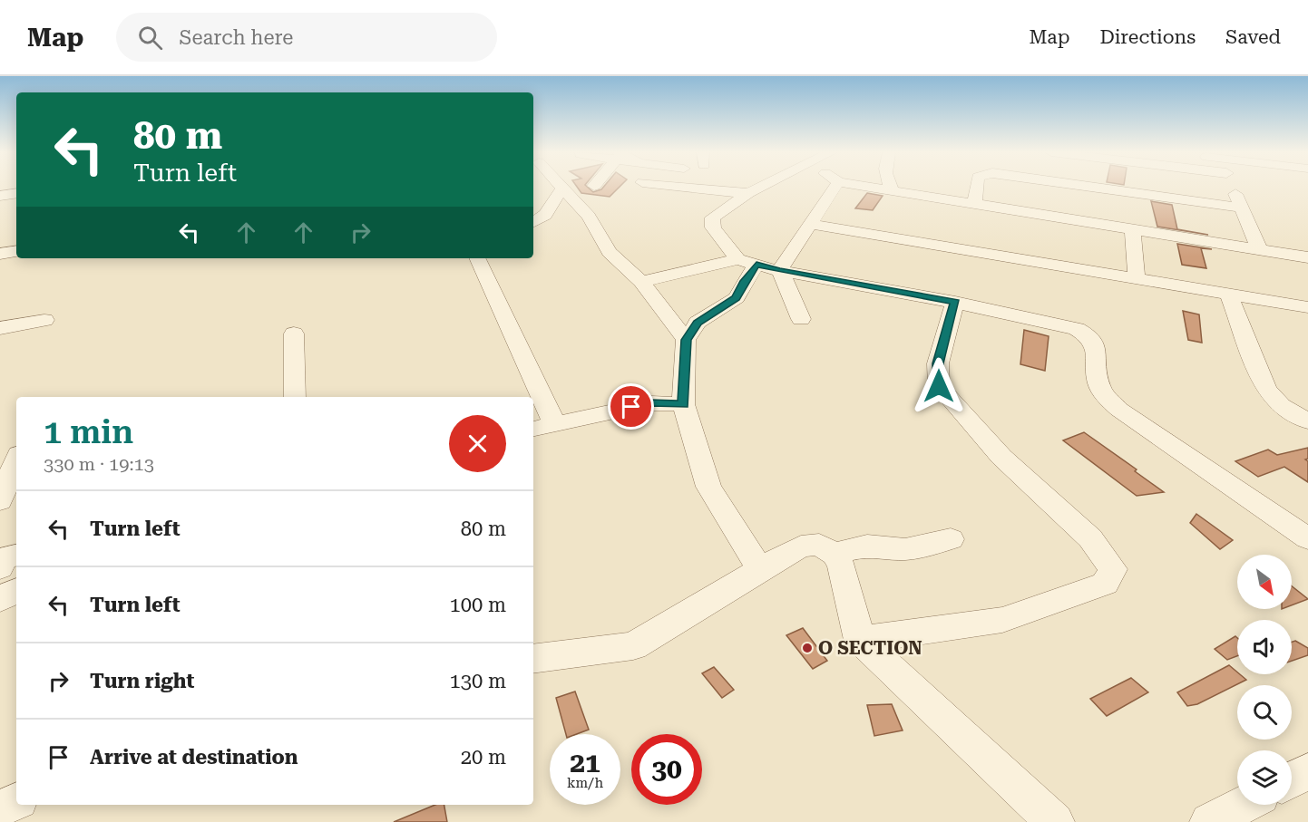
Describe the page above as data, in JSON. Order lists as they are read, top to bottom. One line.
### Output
{"places":["O SECTION"],"north":"bottom right","page":{"header":"Map","search":"Search here","nav":["Map","Directions","Saved"],"turn":["80 m","Turn left"],"heading":["1 min","330 m · 19:13"],"list":[{"name":"Turn left","value":"80 m"},{"name":"Turn left","value":"100 m"},{"name":"Turn right","value":"130 m"},{"name":"Arrive at destination","value":"20 m"}],"speed":"21 km/h","limit":"30"}}
